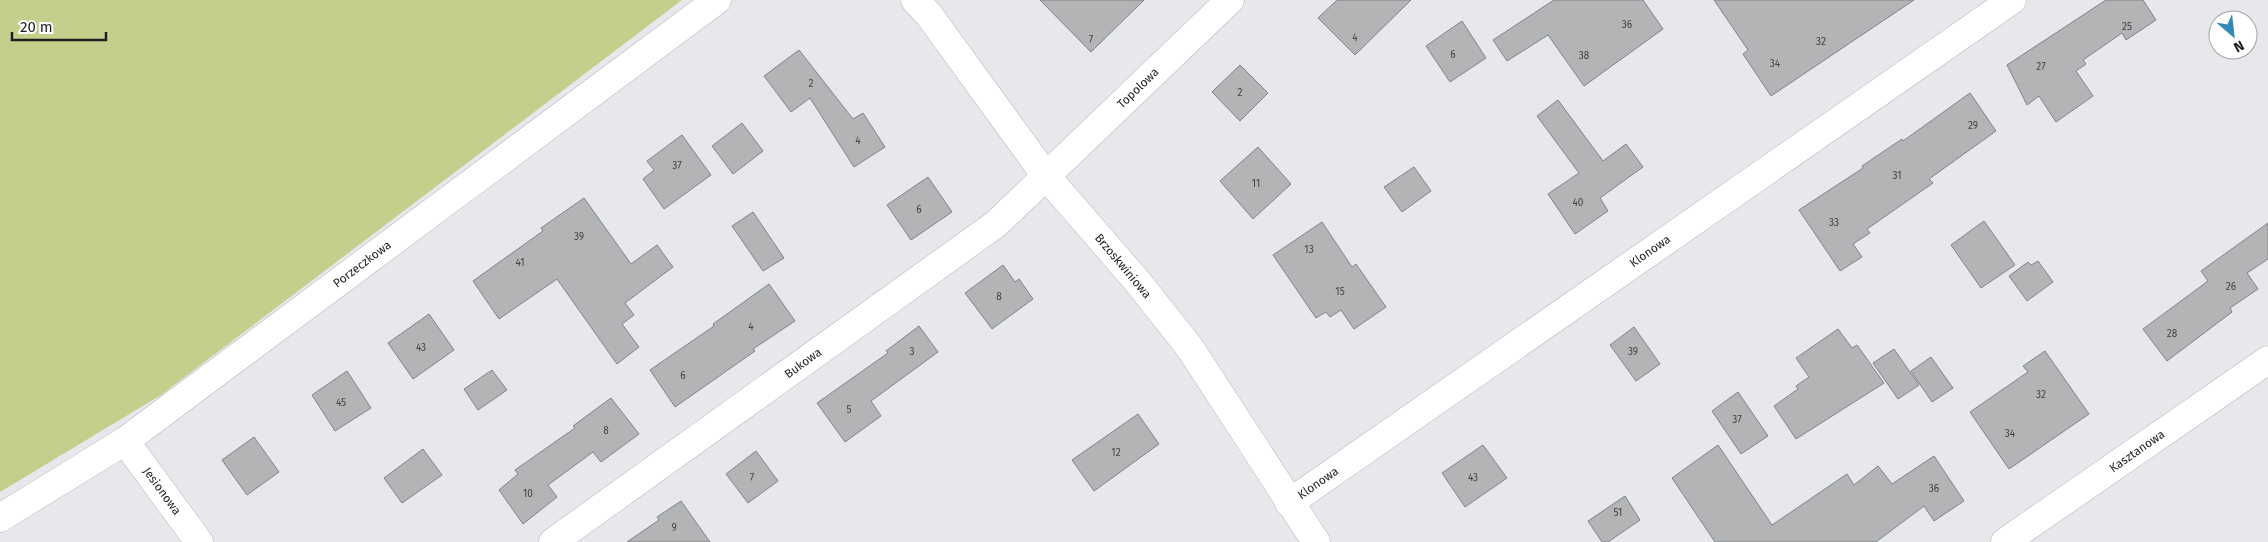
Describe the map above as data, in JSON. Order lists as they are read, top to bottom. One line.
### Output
{"streets":{"street":["Topolowa","Klonowa","Porzeczkowa","Brzoskwiniowa","Bukowa","Kasztanowa","Jesionowa"]},"crossings":[["Topolowa","Brzoskwiniowa"],["Topolowa","Bukowa"],["Klonowa","Brzoskwiniowa"],["Porzeczkowa","Jesionowa"],["Brzoskwiniowa","Bukowa"]],"house_numbers":["36","25","4","7","32","6","38","34","27","2","2","29","4","37","31","11","40","6","33","39","13","41","26","15","8","4","28","43","3","39","6","32","45","5","37","8","34","12","7","43","36","10","51","9"],"scale_bar":"20 m","north":"bottom right"}
